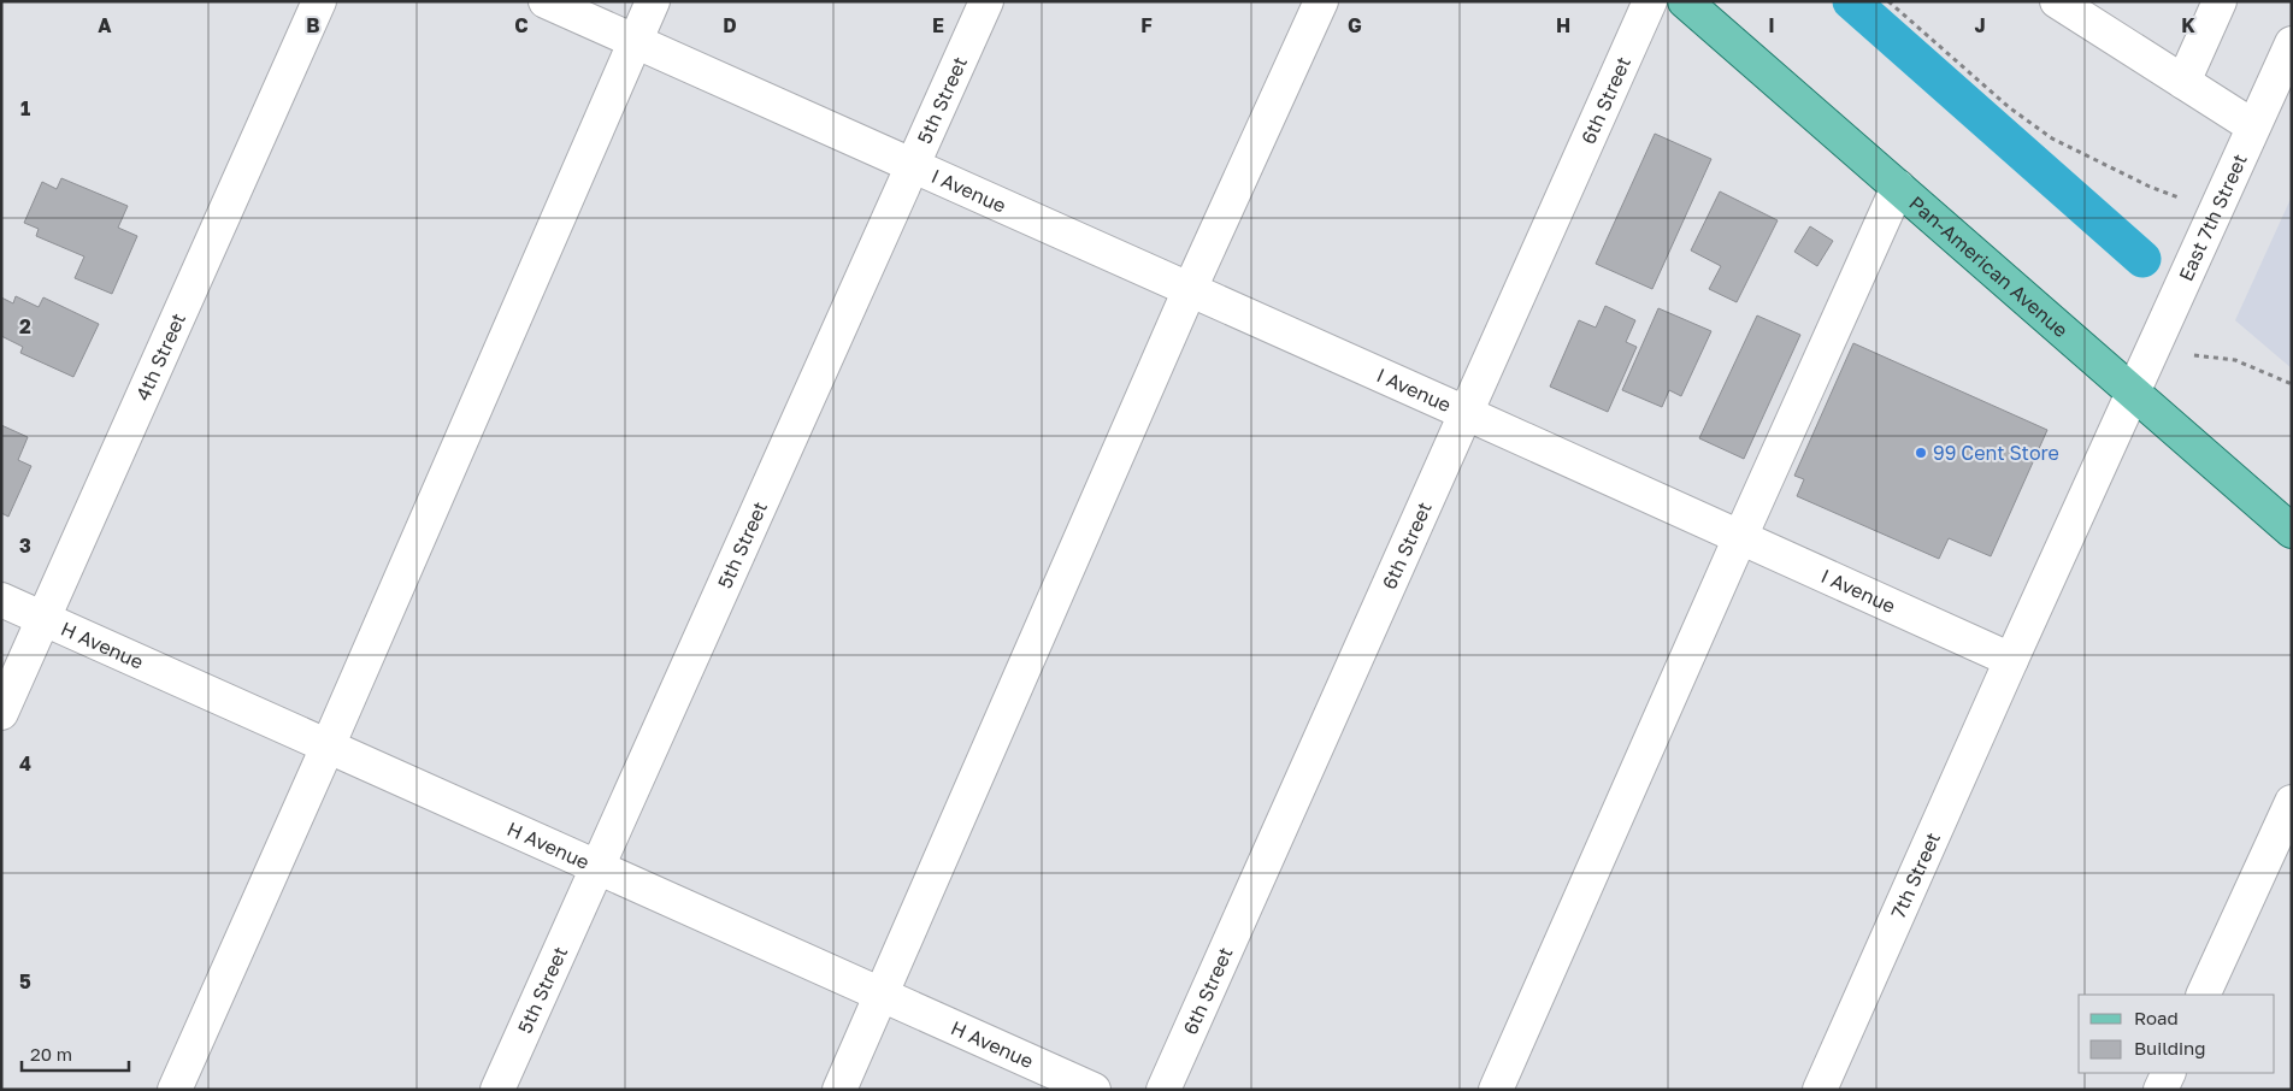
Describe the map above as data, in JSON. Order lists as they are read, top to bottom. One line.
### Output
{"streets":{"main road":["Pan-American Avenue"],"street":["6th Street","5th Street","I Avenue","East 7th Street","4th Street","H Avenue","7th Street"]},"crossings":[["6th Street","I Avenue"],["5th Street","I Avenue"],["5th Street","H Avenue"],["I Avenue","7th Street"],["East 7th Street","Pan-American Avenue"],["4th Street","H Avenue"]],"places":["99 Cent Store"],"legend":["Road","Building"],"scale_bar":"20 m","grid":{"columns":["A","B","C","D","E","F","G","H","I","J","K"],"rows":["1","2","3","4","5"]}}
